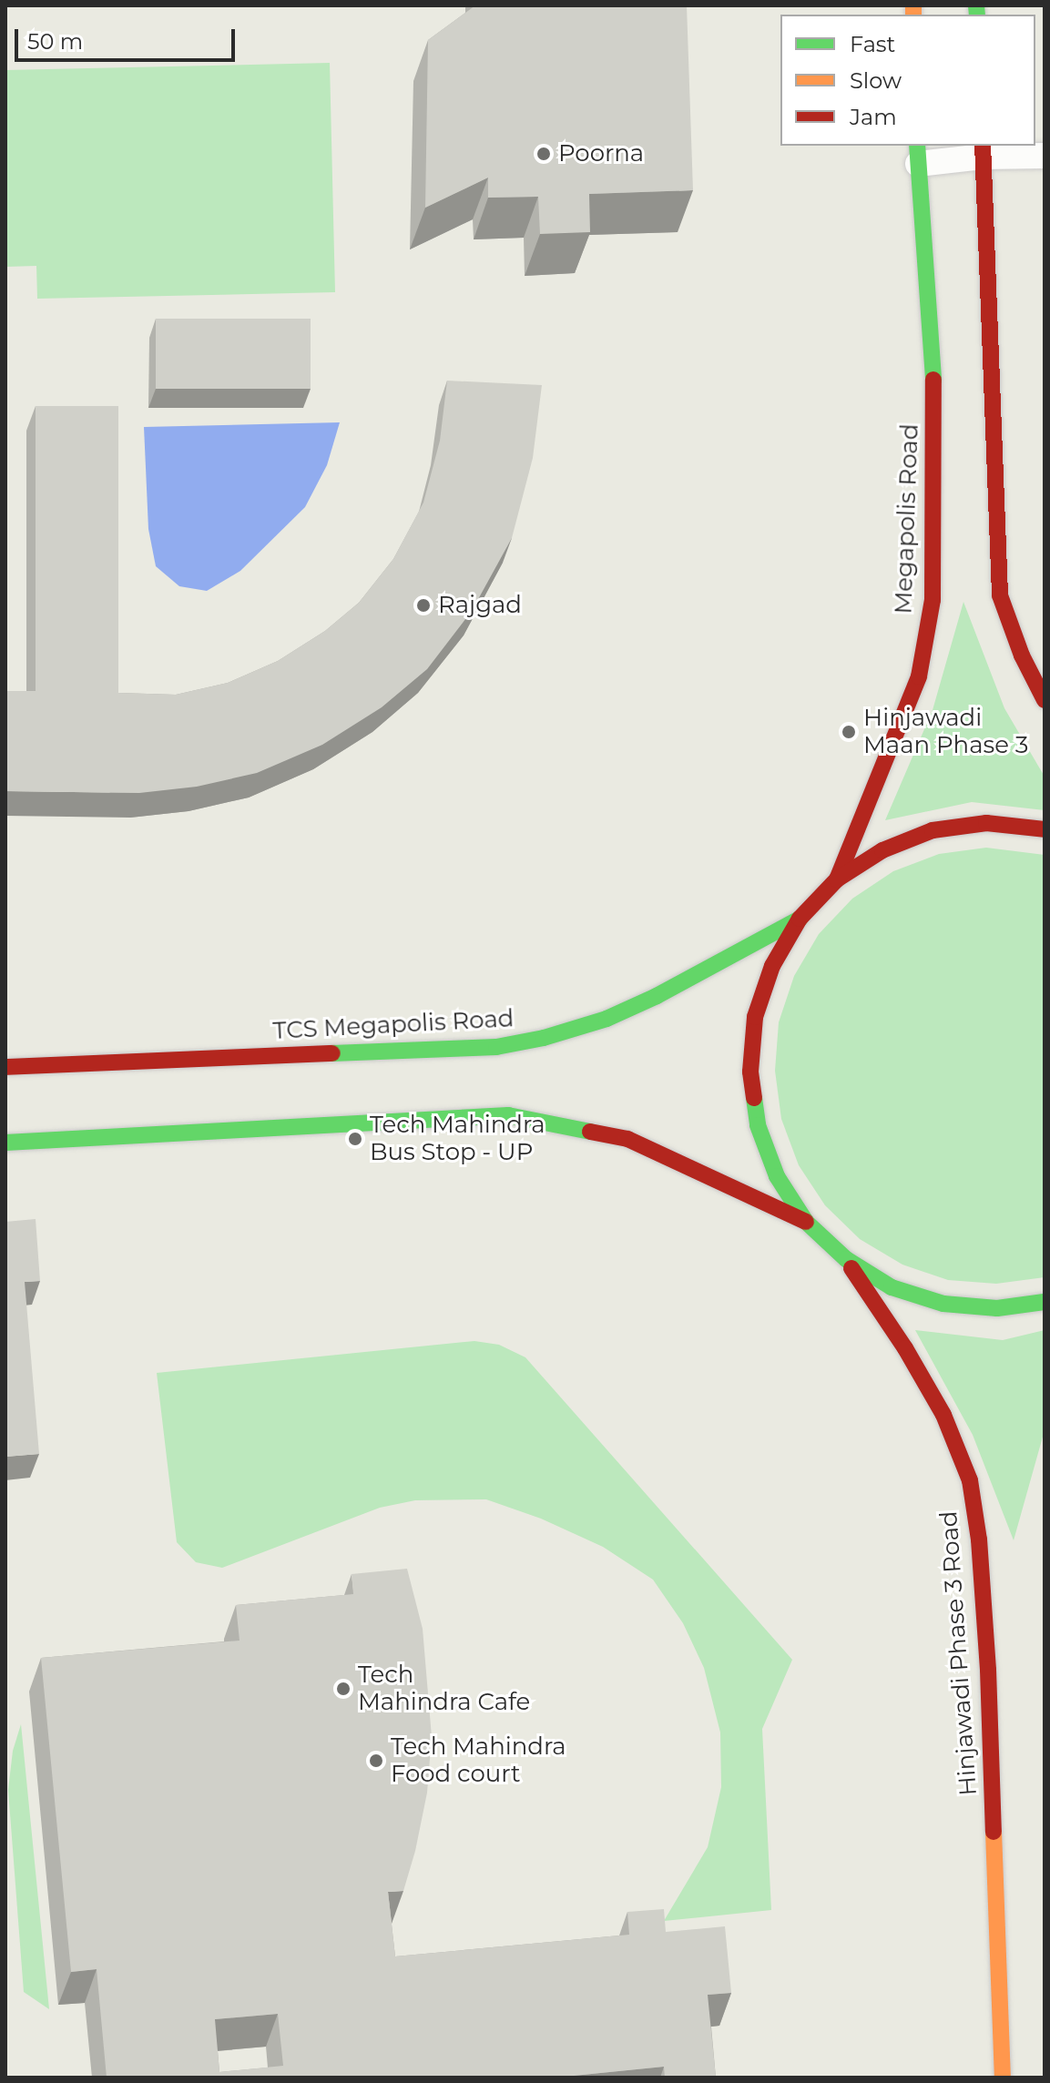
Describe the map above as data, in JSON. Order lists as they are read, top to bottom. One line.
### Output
{"streets":{"main road":["Megapolis Road","TCS Megapolis Road","Hinjawadi Phase 3 Road"]},"places":["Poorna","Rajgad","Hinjawadi Maan Phase 3","Tech Mahindra Bus Stop - UP","Tech Mahindra Cafe","Tech Mahindra Food court"],"legend":["Fast","Slow","Jam"],"scale_bar":"50 m"}
